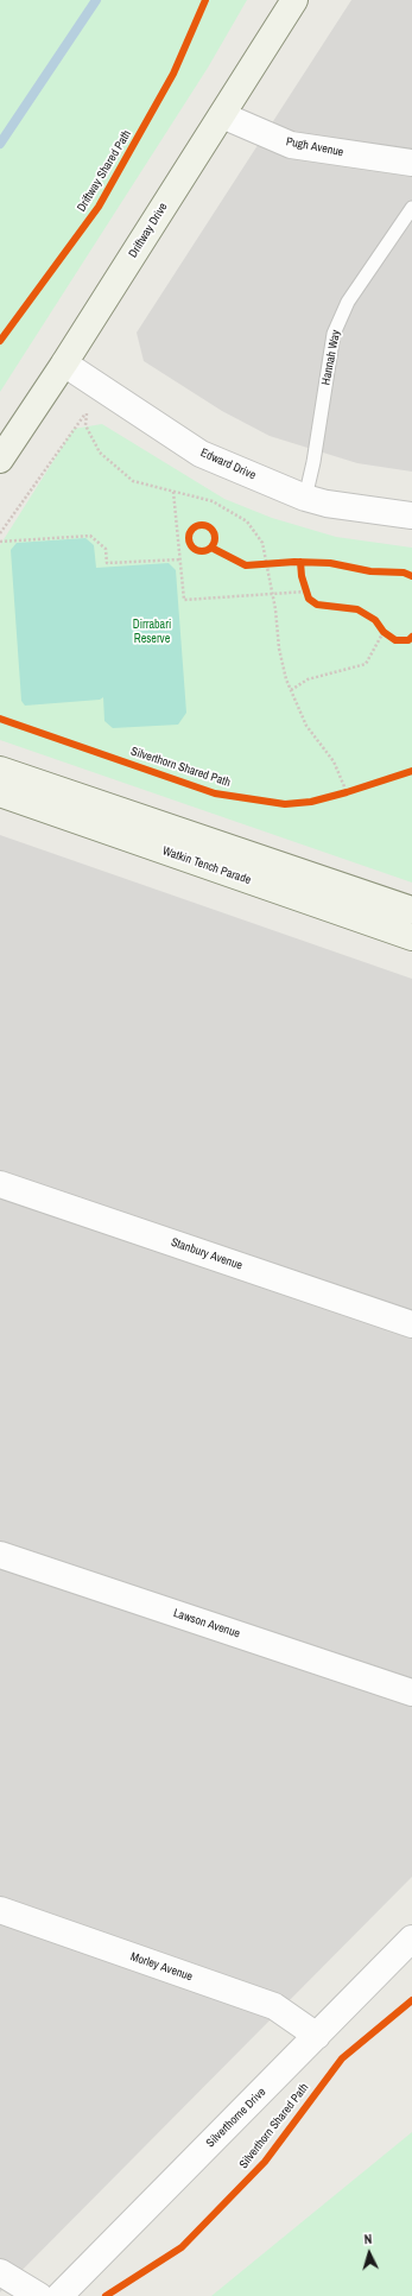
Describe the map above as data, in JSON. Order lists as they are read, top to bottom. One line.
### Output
{"streets":{"street":["Pugh Avenue","Driftway Drive","Edward Drive","Watkin Tench Parade","Stanbury Avenue","Lawson Avenue","Morley Avenue","Silverthorne Drive"],"lane":["Hannah Way"],"cycle path":["Driftway Shared Path","Silverthorn Shared Path"]},"crossings":[["Pugh Avenue","Driftway Drive"],["Driftway Drive","Edward Drive"],["Hannah Way","Edward Drive"],["Morley Avenue","Silverthorne Drive"]],"parks":["Dirrabari Reserve"],"north":"top"}
